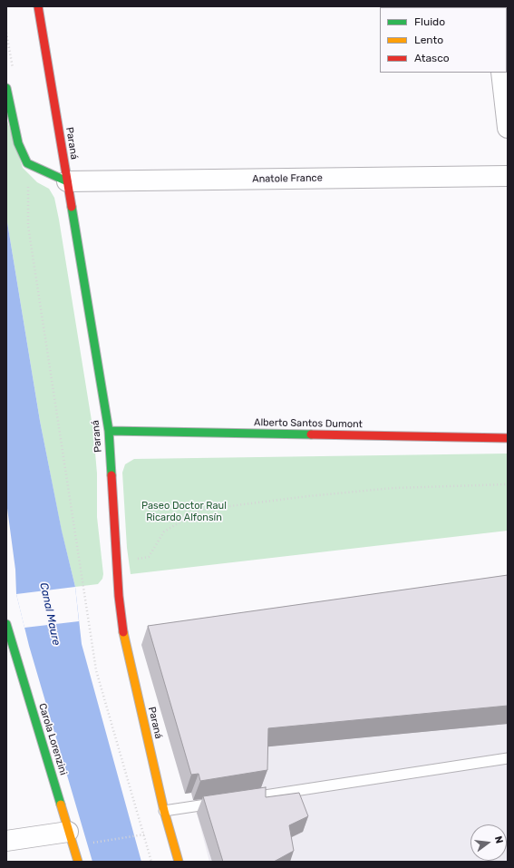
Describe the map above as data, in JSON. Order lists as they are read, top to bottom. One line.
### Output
{"streets":{"street":["Paraná","Anatole France","Alberto Santos Dumont","Carola Lorenzini"]},"crossings":[["Paraná","Anatole France"],["Paraná","Alberto Santos Dumont"]],"water":["Canal Maure"],"parks":["Paseo Doctor Raul Ricardo Alfonsín"],"legend":["Fluido","Lento","Atasco"],"north":"right"}
